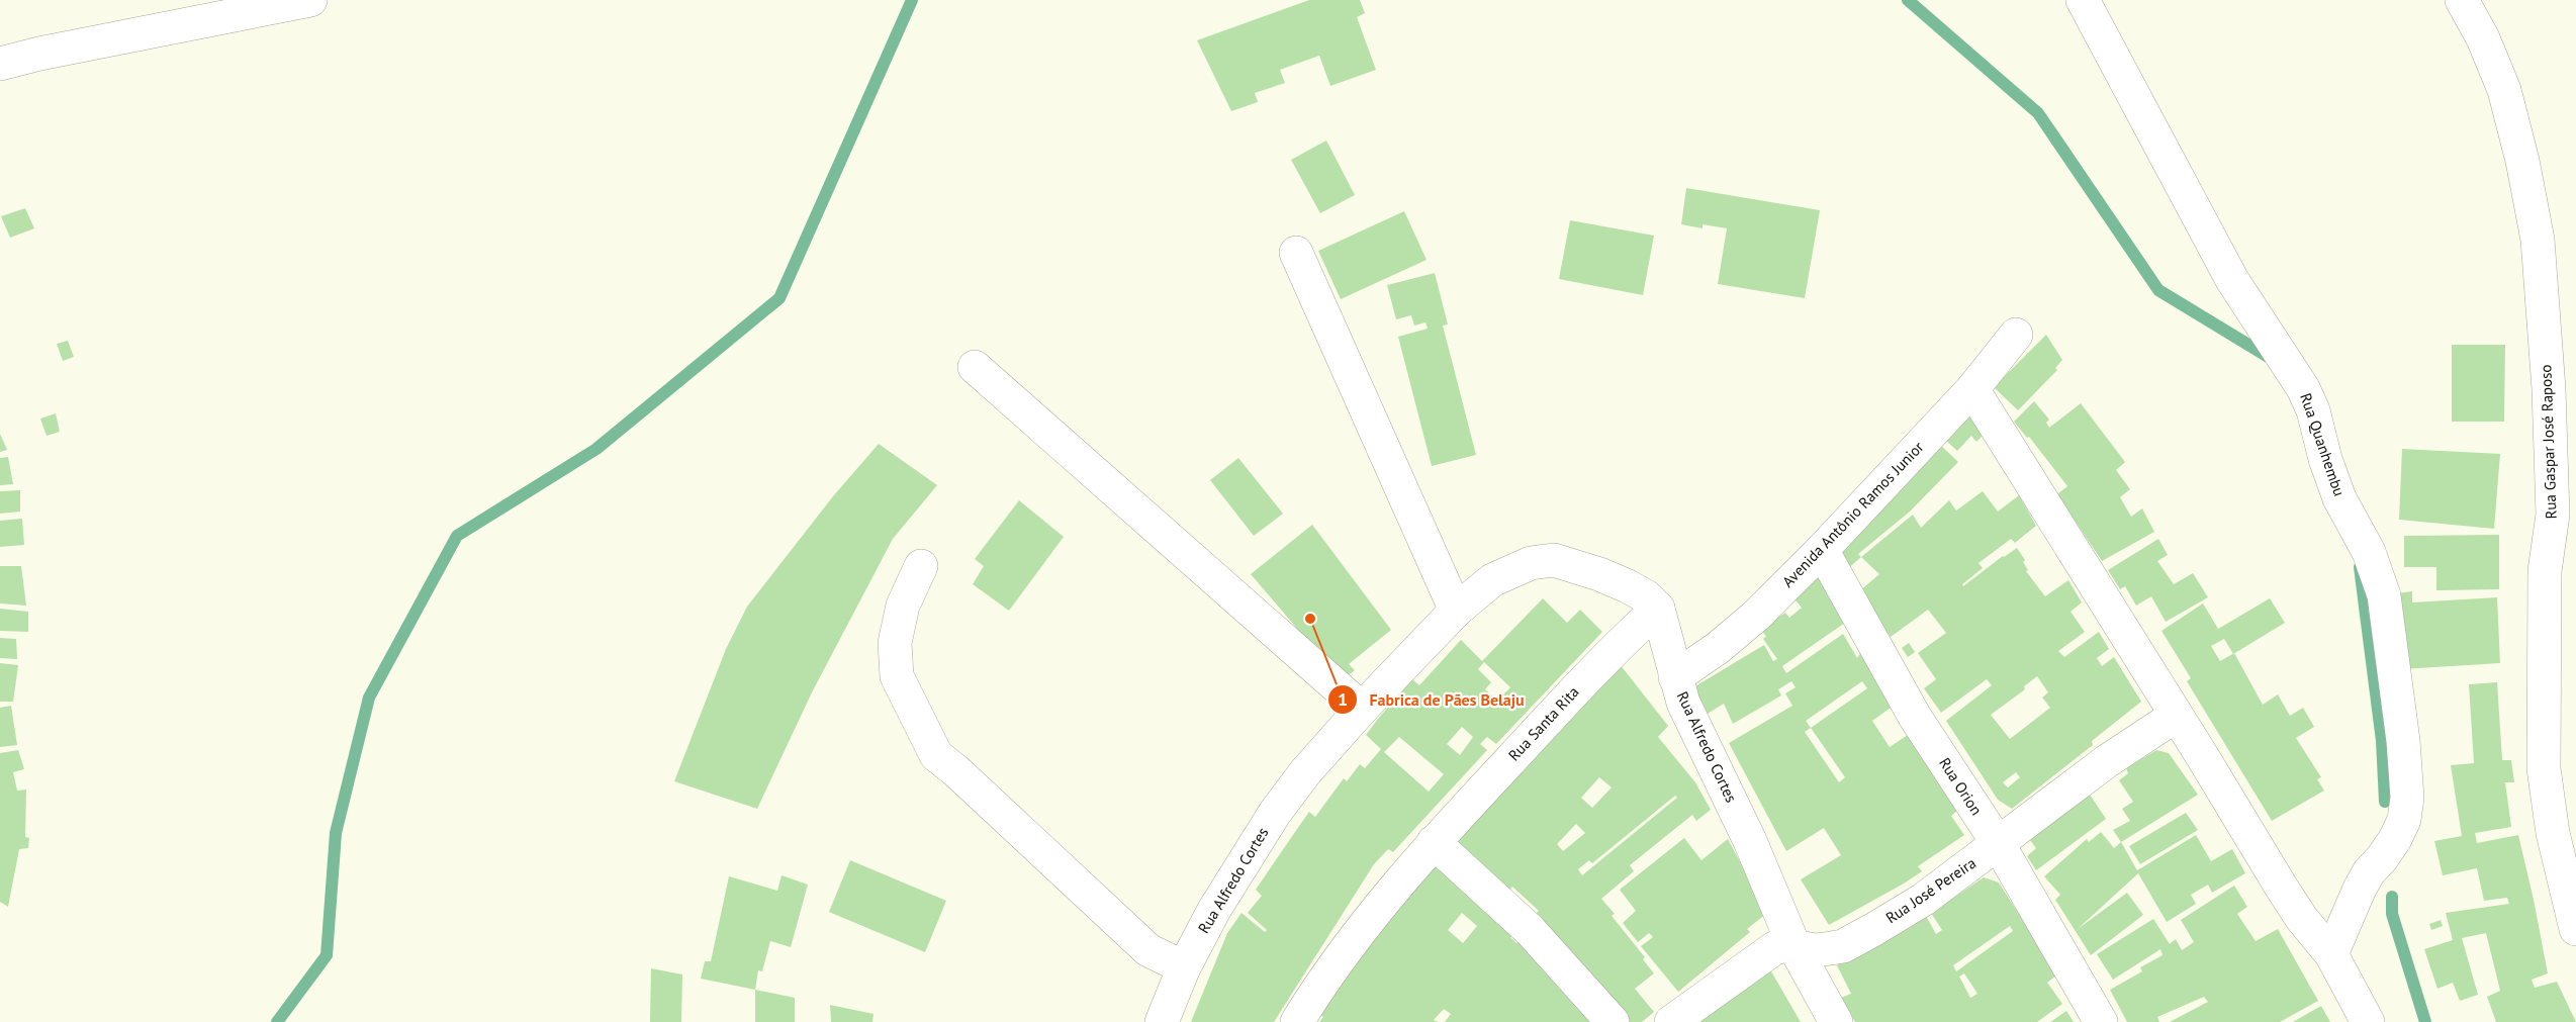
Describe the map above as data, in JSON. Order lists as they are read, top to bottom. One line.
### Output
{"streets":{"street":["Rua Gaspar José Raposo","Rua Quanhembu","Avenida Antônio Ramos Junior","Rua Santa Rita","Rua Alfredo Cortes","Rua Orion","Rua José Pereira"]},"crossings":[["Avenida Antônio Ramos Junior","Rua Alfredo Cortes"],["Avenida Antônio Ramos Junior","Rua Orion"],["Rua Santa Rita","Rua Alfredo Cortes"],["Rua Alfredo Cortes","Rua José Pereira"],["Rua Orion","Rua José Pereira"]],"places":["Fabrica de Pães Belaju"]}
